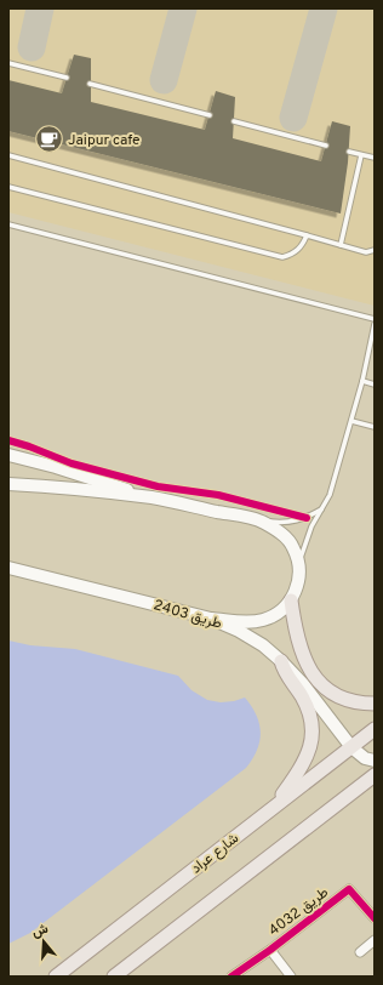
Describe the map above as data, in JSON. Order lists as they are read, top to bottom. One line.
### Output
{"streets":{"main road":["طريق 2403","شارع عراد"],"street":["طريق 4032"]},"crossings":[["طريق 2403","شارع عراد"]],"places":{"cafe":["Jaipur cafe"]},"north":"top"}
